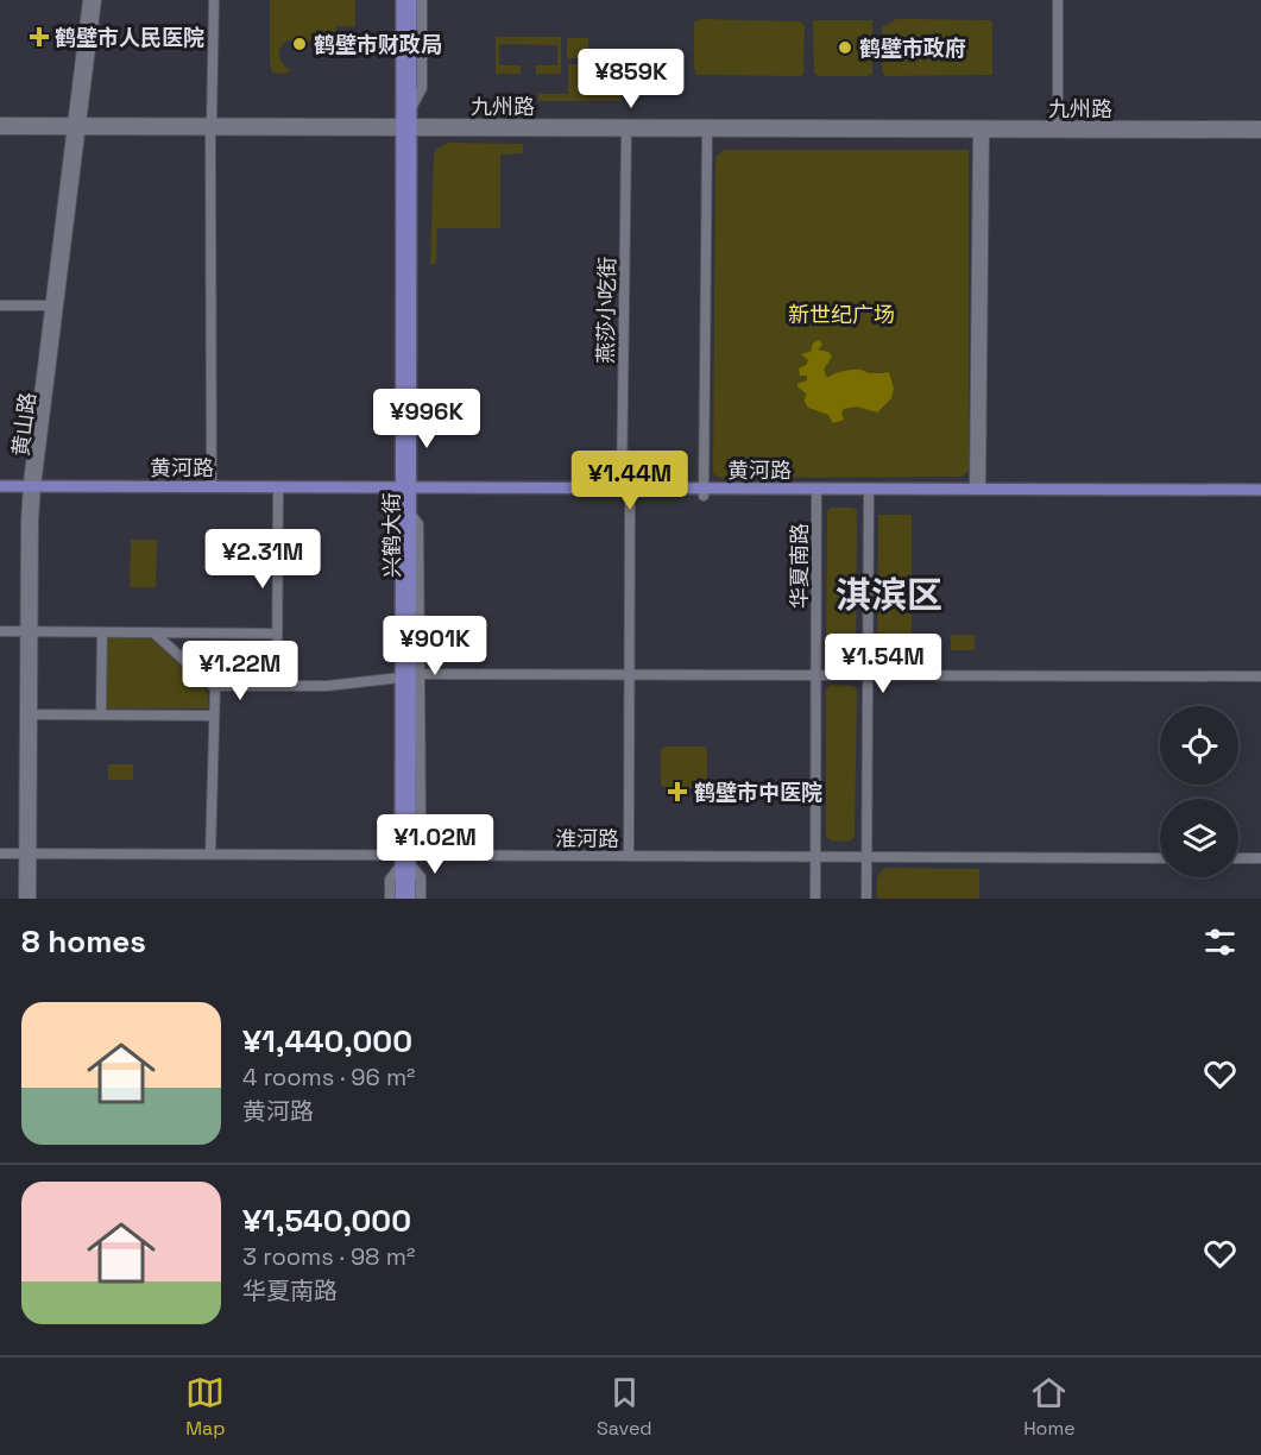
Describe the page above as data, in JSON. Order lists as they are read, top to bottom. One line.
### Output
{"streets":{"main road":["黄河路","兴鹤大街"],"street":["九州路","燕莎小吃街","黄山路","华夏南路","淮河路"]},"crossings":[["九州路","燕莎小吃街"],["九州路","黄山路"],["九州路","兴鹤大街"],["燕莎小吃街","黄河路"],["燕莎小吃街","淮河路"],["黄山路","黄河路"],["黄山路","淮河路"],["黄河路","兴鹤大街"],["黄河路","华夏南路"],["兴鹤大街","淮河路"],["华夏南路","淮河路"]],"districts":["淇滨区"],"parks":["新世纪广场"],"places":{"health":["鹤壁市人民医院","鹤壁市中医院"],"other":["鹤壁市财政局","鹤壁市政府"]},"page":{"price":["¥859K","¥996K","¥1.44M","¥2.31M","¥901K","¥1.54M","¥1.22M","¥1.02M"],"heading":"8 homes","list":[{"name":"¥1,440,000","note":"4 rooms · 96 m² · 黄河路"},{"name":"¥1,540,000","note":"3 rooms · 98 m² · 华夏南路"}],"tabs":["Map","Saved","Home"]}}
